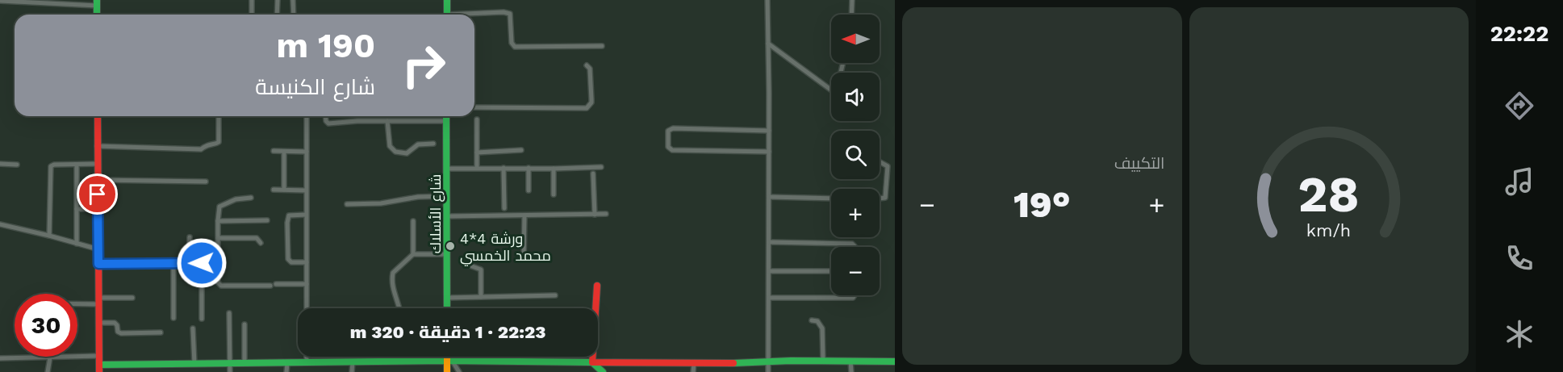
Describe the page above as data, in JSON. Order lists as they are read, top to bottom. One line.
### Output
{"streets":{"street":["شارع الأسلاك"]},"places":["4*4 ورشة محمد الخمسي"],"north":"left","page":{"tabs":"22:22","tile":"التكييف","map_buttons":["+","−"],"turn":["190 m","شارع الكنيسة"],"heat":["−","19°","+"],"limit":"30","trip":"22:23 · 1 دقيقة · 320 m","gauge":["28","km/h"]}}
